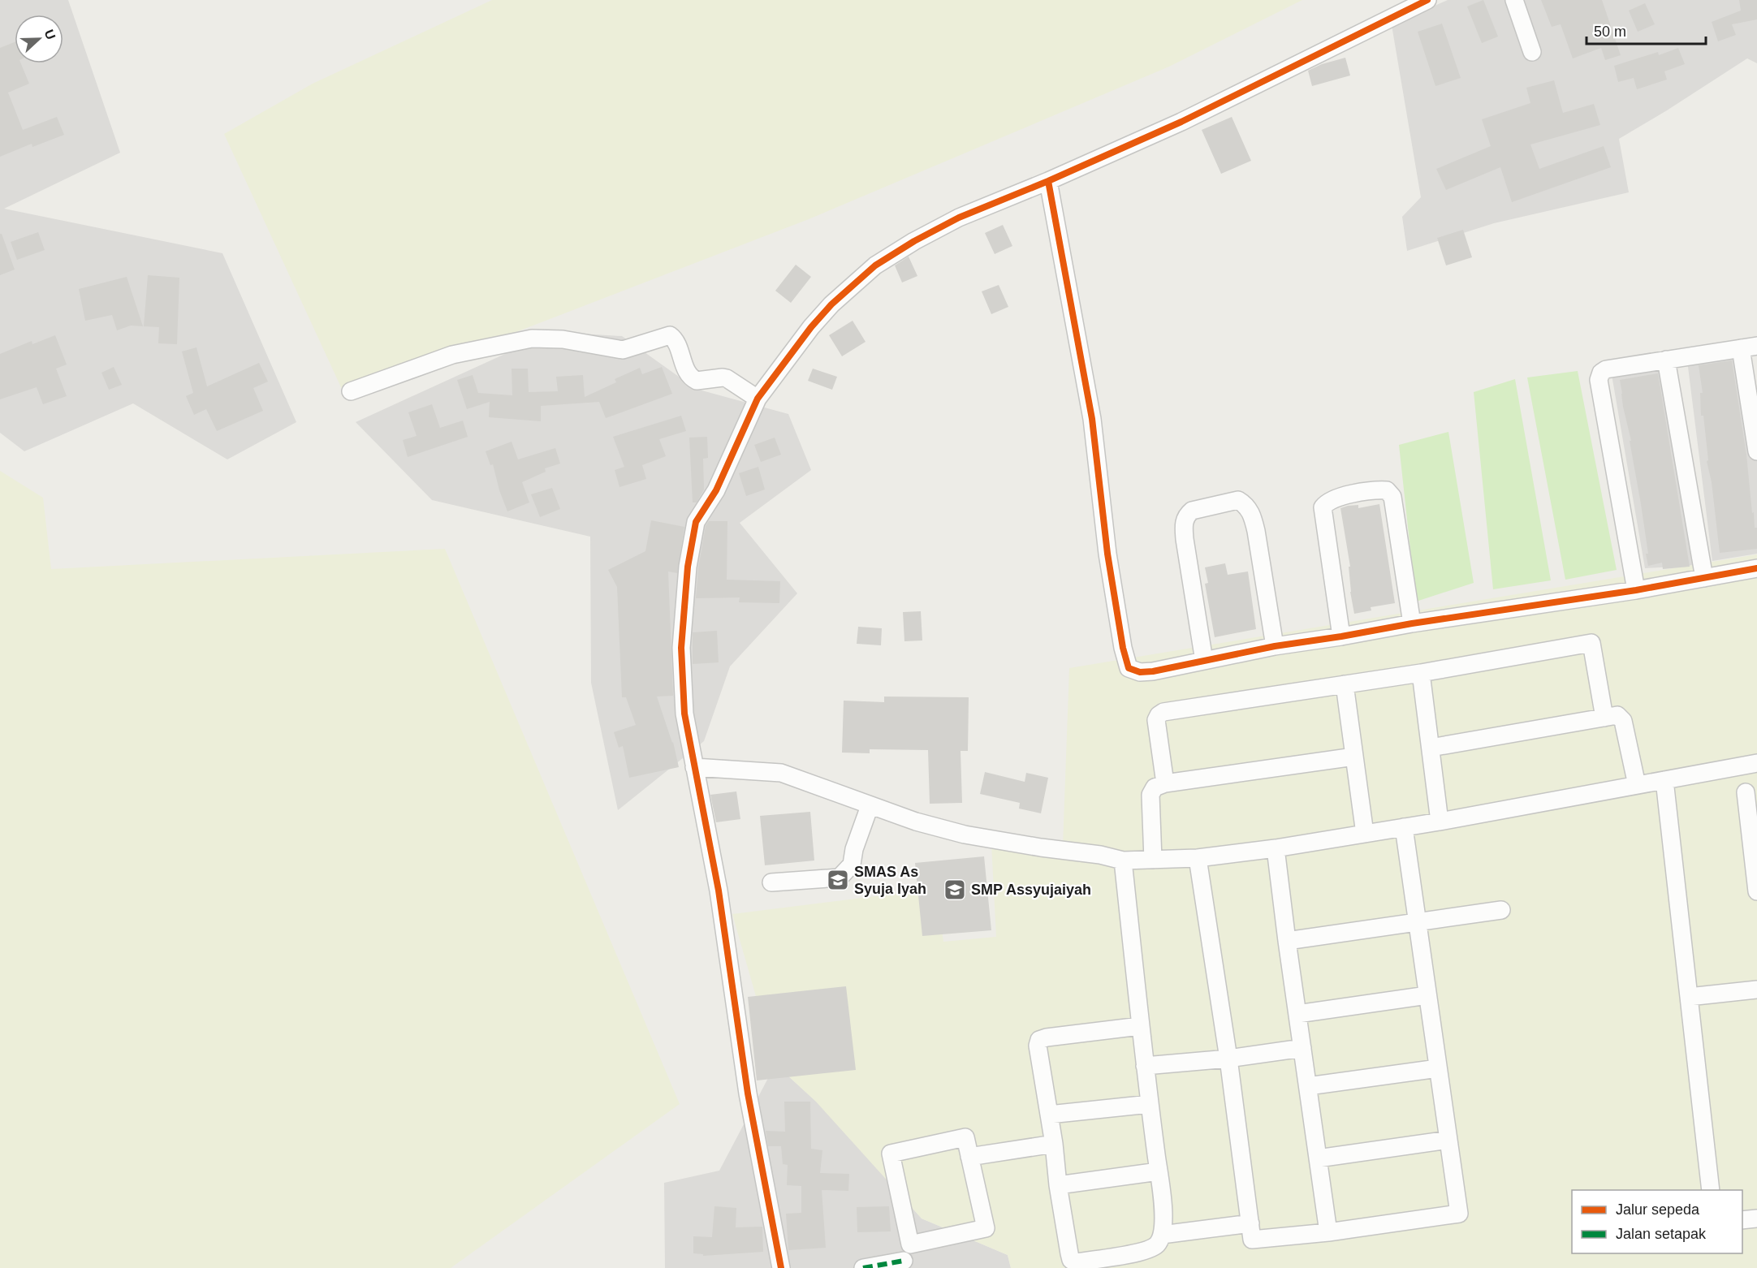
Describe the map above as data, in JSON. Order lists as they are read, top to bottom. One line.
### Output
{"places":{"school or university":["SMAS As Syuja Iyah","SMP Assyujaiyah"]},"legend":["Jalur sepeda","Jalan setapak"],"scale_bar":"50 m","north":"right"}
